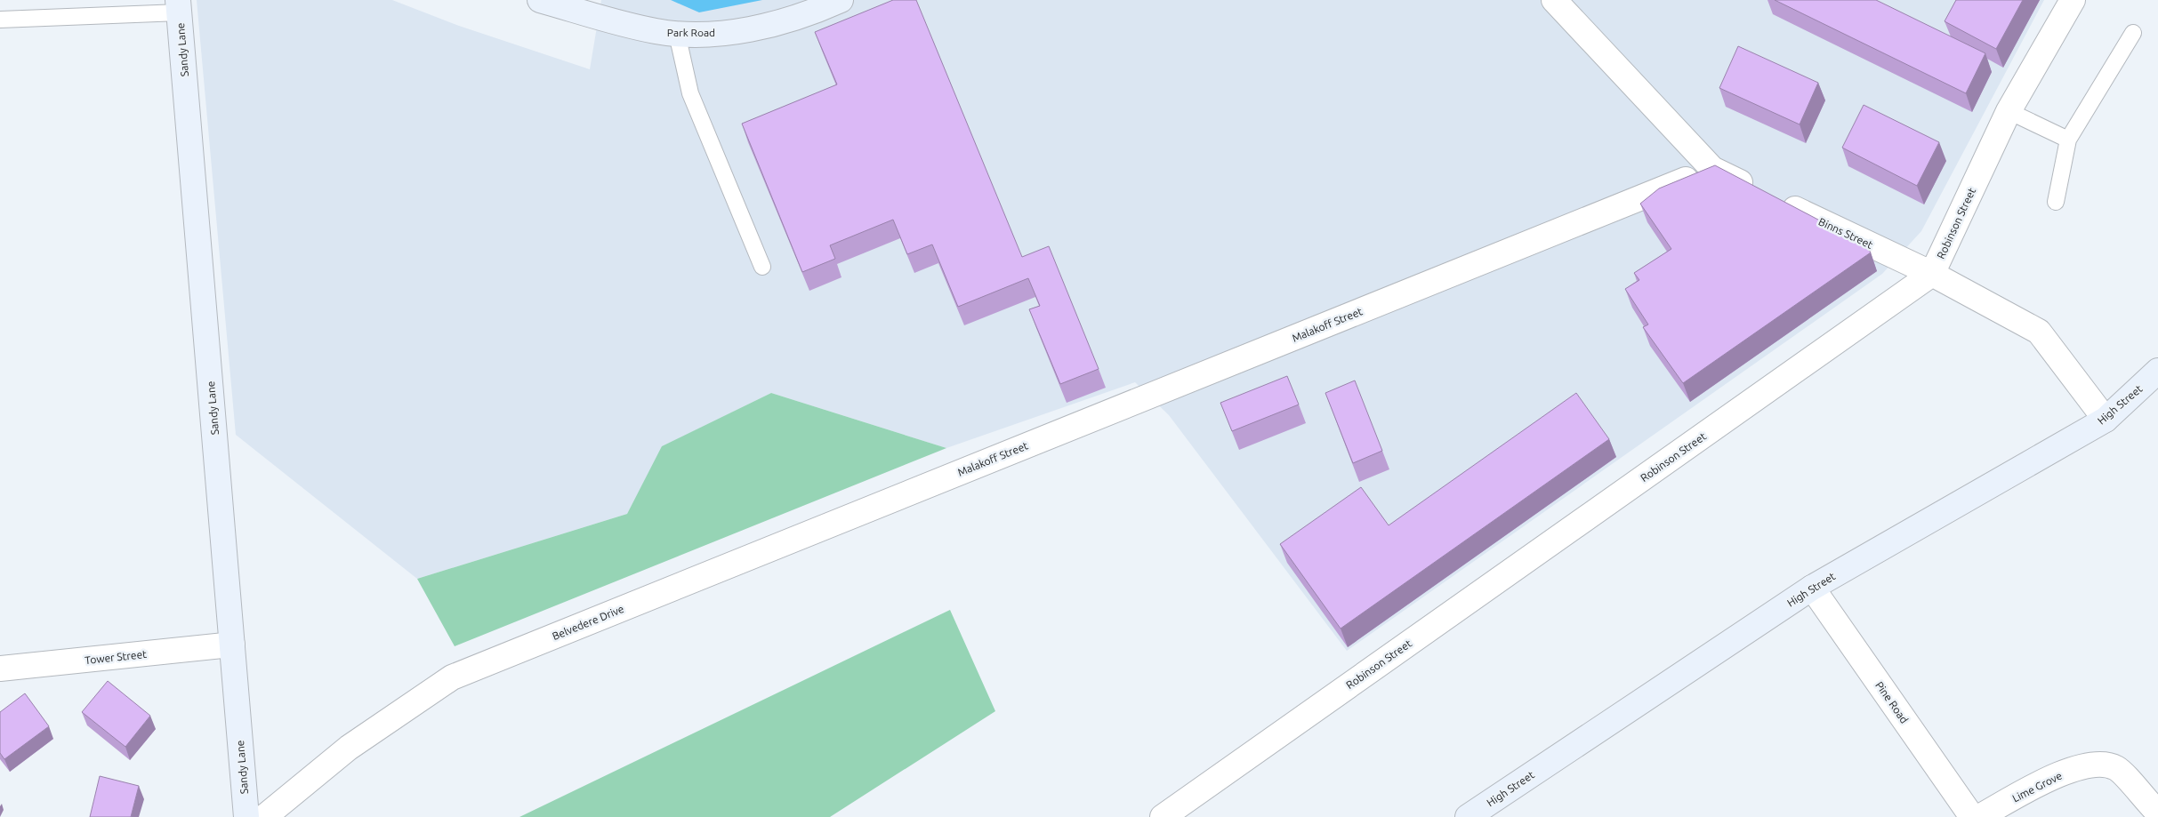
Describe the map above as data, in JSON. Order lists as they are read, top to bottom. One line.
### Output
{"streets":{"main road":["Park Road","Sandy Lane","High Street"],"street":["Robinson Street","Binns Street","Malakoff Street","Belvedere Drive","Tower Street","Pine Road","Lime Grove"]},"crossings":[["Sandy Lane","Tower Street"],["Robinson Street","Binns Street"],["Binns Street","Malakoff Street"],["Binns Street","High Street"],["Malakoff Street","Belvedere Drive"],["High Street","Pine Road"]]}
